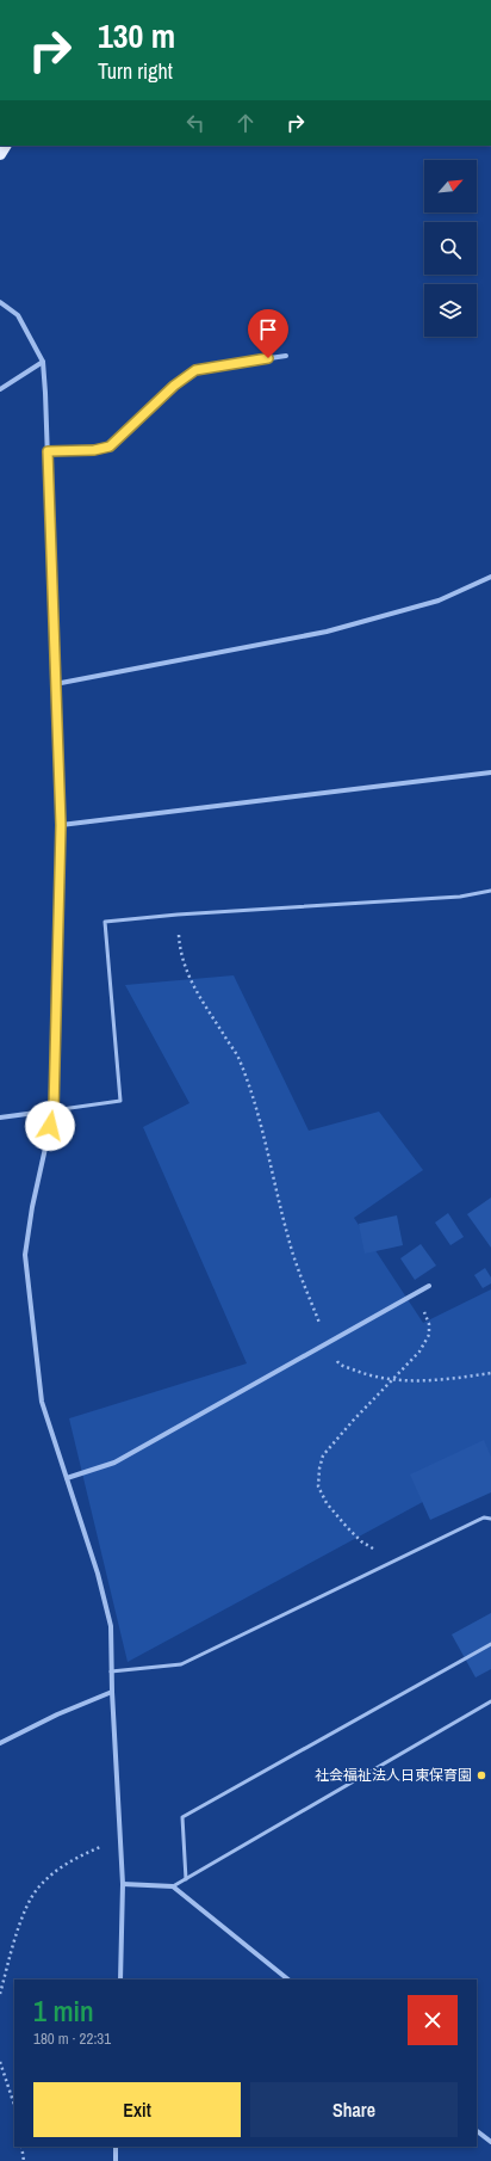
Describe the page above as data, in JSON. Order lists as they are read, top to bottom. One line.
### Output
{"places":["社会福祉法人日東保育園"],"north":"top right","page":{"turn":["130 m","Turn right"],"heading":["1 min","180 m · 22:31"],"buttons":["Exit","Share"]}}
